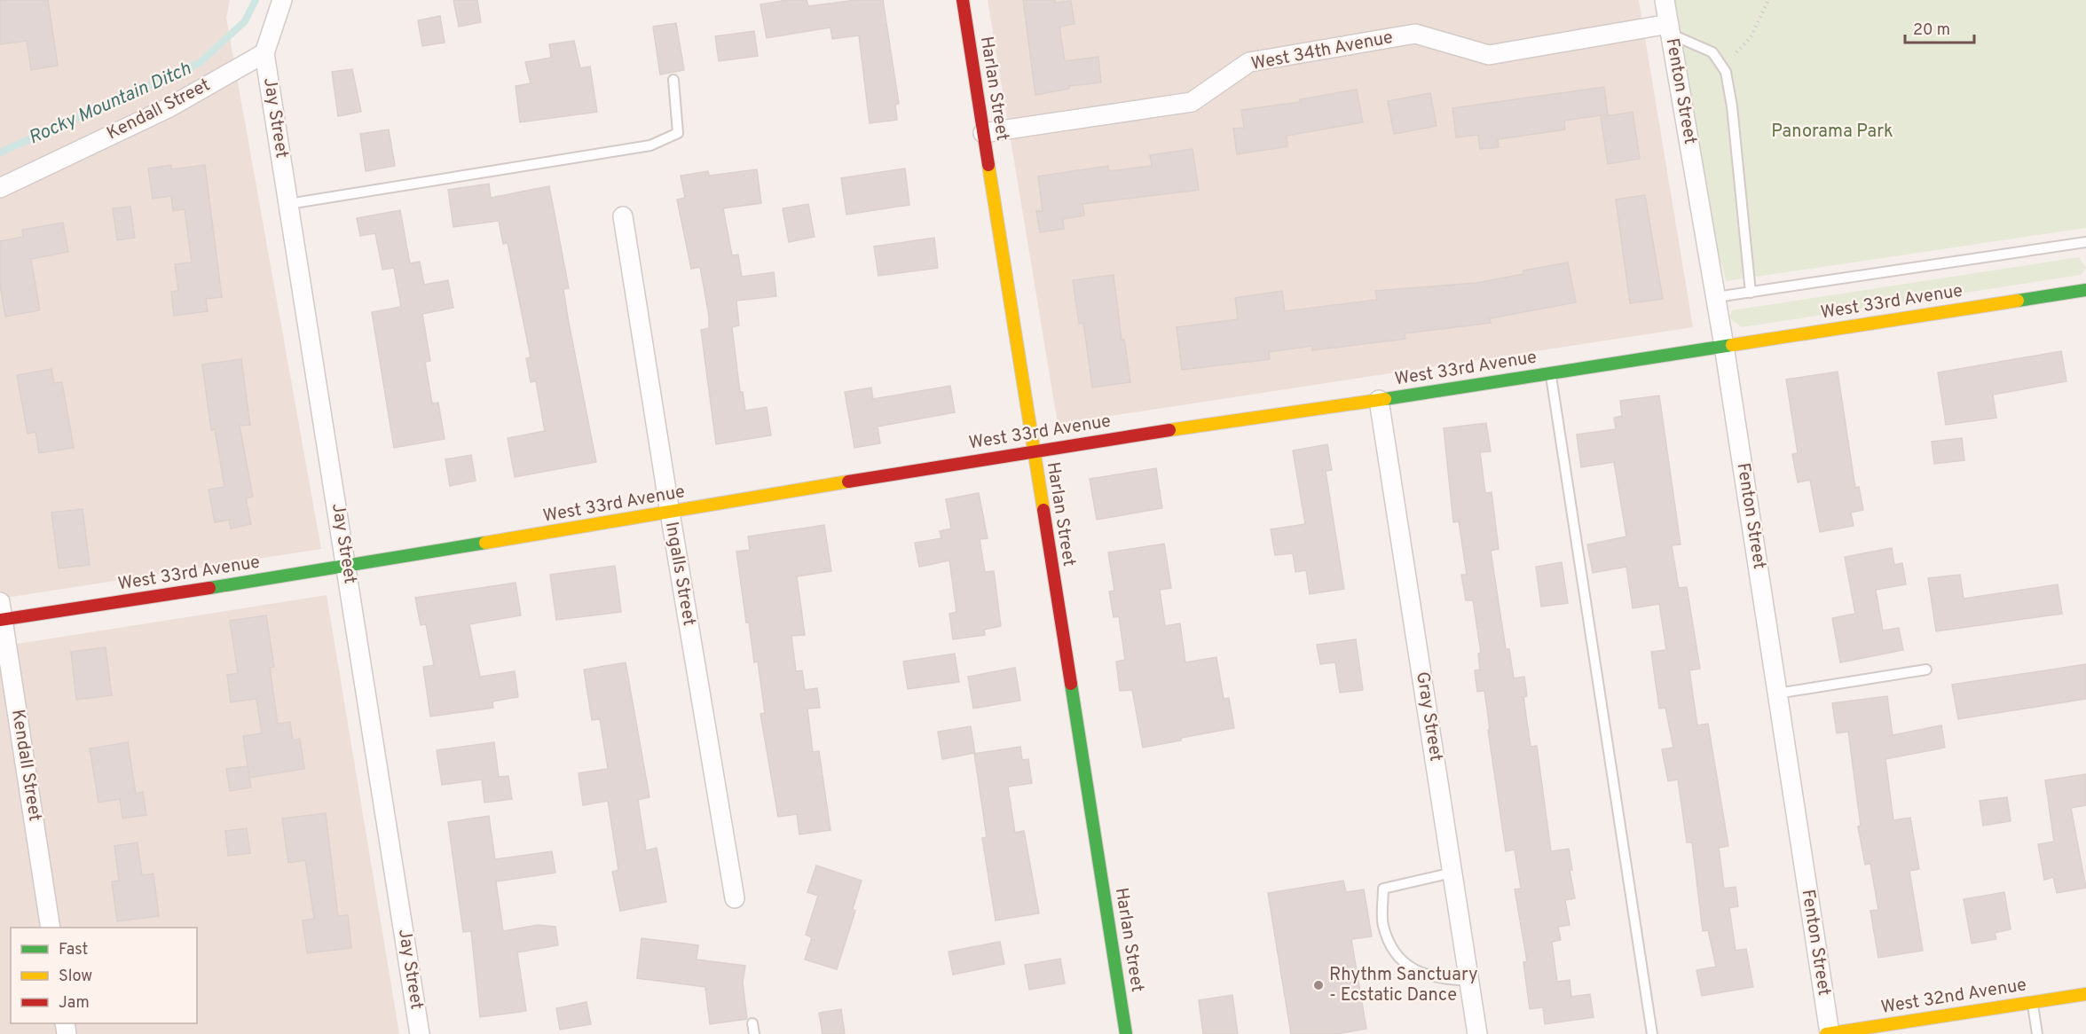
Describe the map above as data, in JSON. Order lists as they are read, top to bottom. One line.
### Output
{"streets":{"street":["West 34th Avenue","Harlan Street","Fenton Street","Kendall Street","Jay Street","West 33rd Avenue","Ingalls Street","Gray Street","West 32nd Avenue"]},"crossings":[["West 34th Avenue","Harlan Street"],["West 34th Avenue","Fenton Street"],["Harlan Street","West 33rd Avenue"],["Fenton Street","West 33rd Avenue"],["Fenton Street","West 32nd Avenue"],["Kendall Street","Jay Street"],["Kendall Street","West 33rd Avenue"],["Jay Street","West 33rd Avenue"],["West 33rd Avenue","Ingalls Street"],["West 33rd Avenue","Gray Street"]],"water":["Rocky Mountain Ditch"],"parks":["Panorama Park"],"places":["Rhythm Sanctuary - Ecstatic Dance"],"legend":["Fast","Slow","Jam"],"scale_bar":"20 m"}
